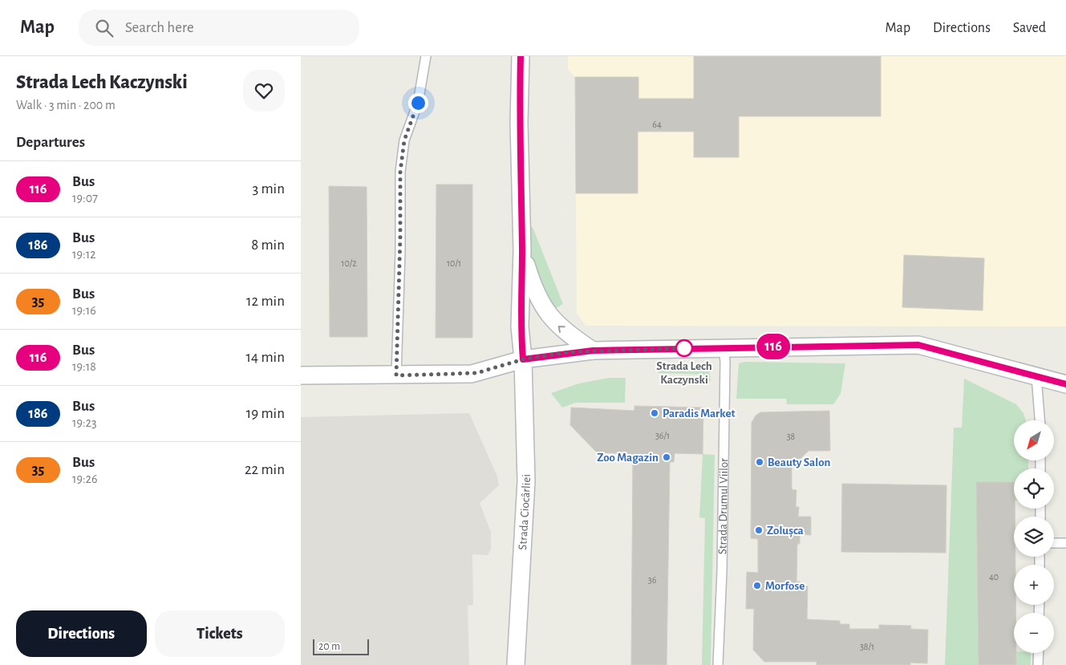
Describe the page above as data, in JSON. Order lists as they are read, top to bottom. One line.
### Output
{"streets":{"street":["Strada Ciocârliei"],"lane":["Strada Drumul Viilor"]},"places":["Strada Lech Kaczynski","Paradis Market","Zoo Magazin","Beauty Salon","Zolușca","Morfose"],"lines":["bus line 116"],"house_numbers":["64","10/2","10/1","36/1","38","40","36","38/1"],"scale_bar":"20 m","north":"bottom left","page":{"header":"Map","search":"Search here","nav":["Map","Directions","Saved"],"heading":[["Strada Lech Kaczynski","Walk · 3 min · 200 m"],"Departures"],"on_map":"116","list":[{"mark":"116","name":"Bus","note":"19:07","value":"3 min"},{"mark":"186","name":"Bus","note":"19:12","value":"8 min"},{"mark":"35","name":"Bus","note":"19:16","value":"12 min"},{"mark":"116","name":"Bus","note":"19:18","value":"14 min"},{"mark":"186","name":"Bus","note":"19:23","value":"19 min"},{"mark":"35","name":"Bus","note":"19:26","value":"22 min"}],"map_buttons":["+","−"],"buttons":["Directions","Tickets"],"scale":"20 m"}}
